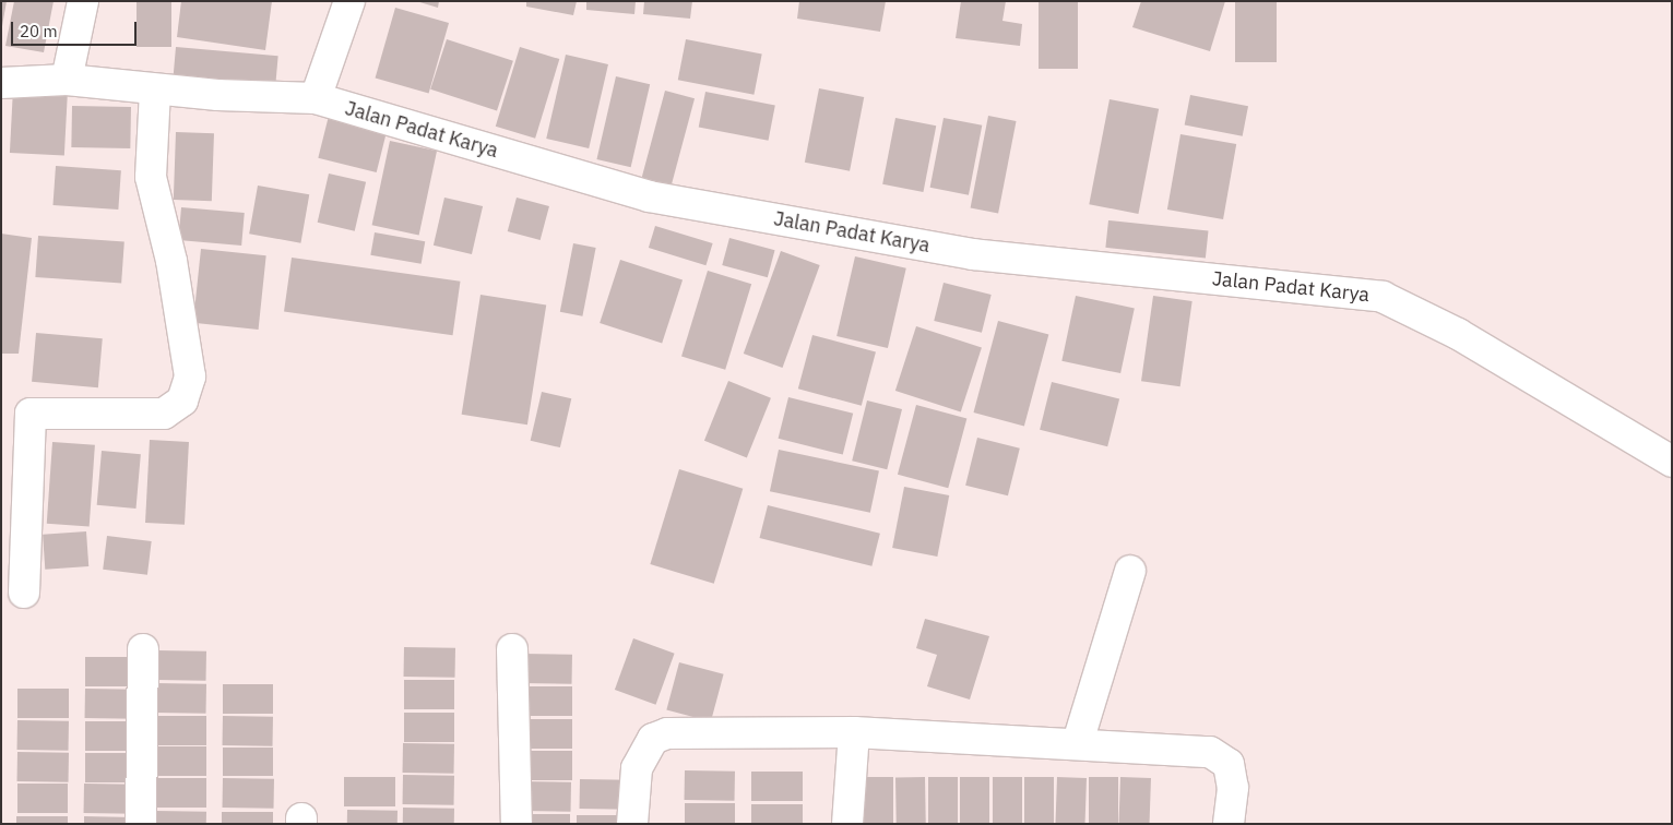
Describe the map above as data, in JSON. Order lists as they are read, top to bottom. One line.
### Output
{"streets":{"street":["Jalan Padat Karya"]},"scale_bar":"20 m"}
